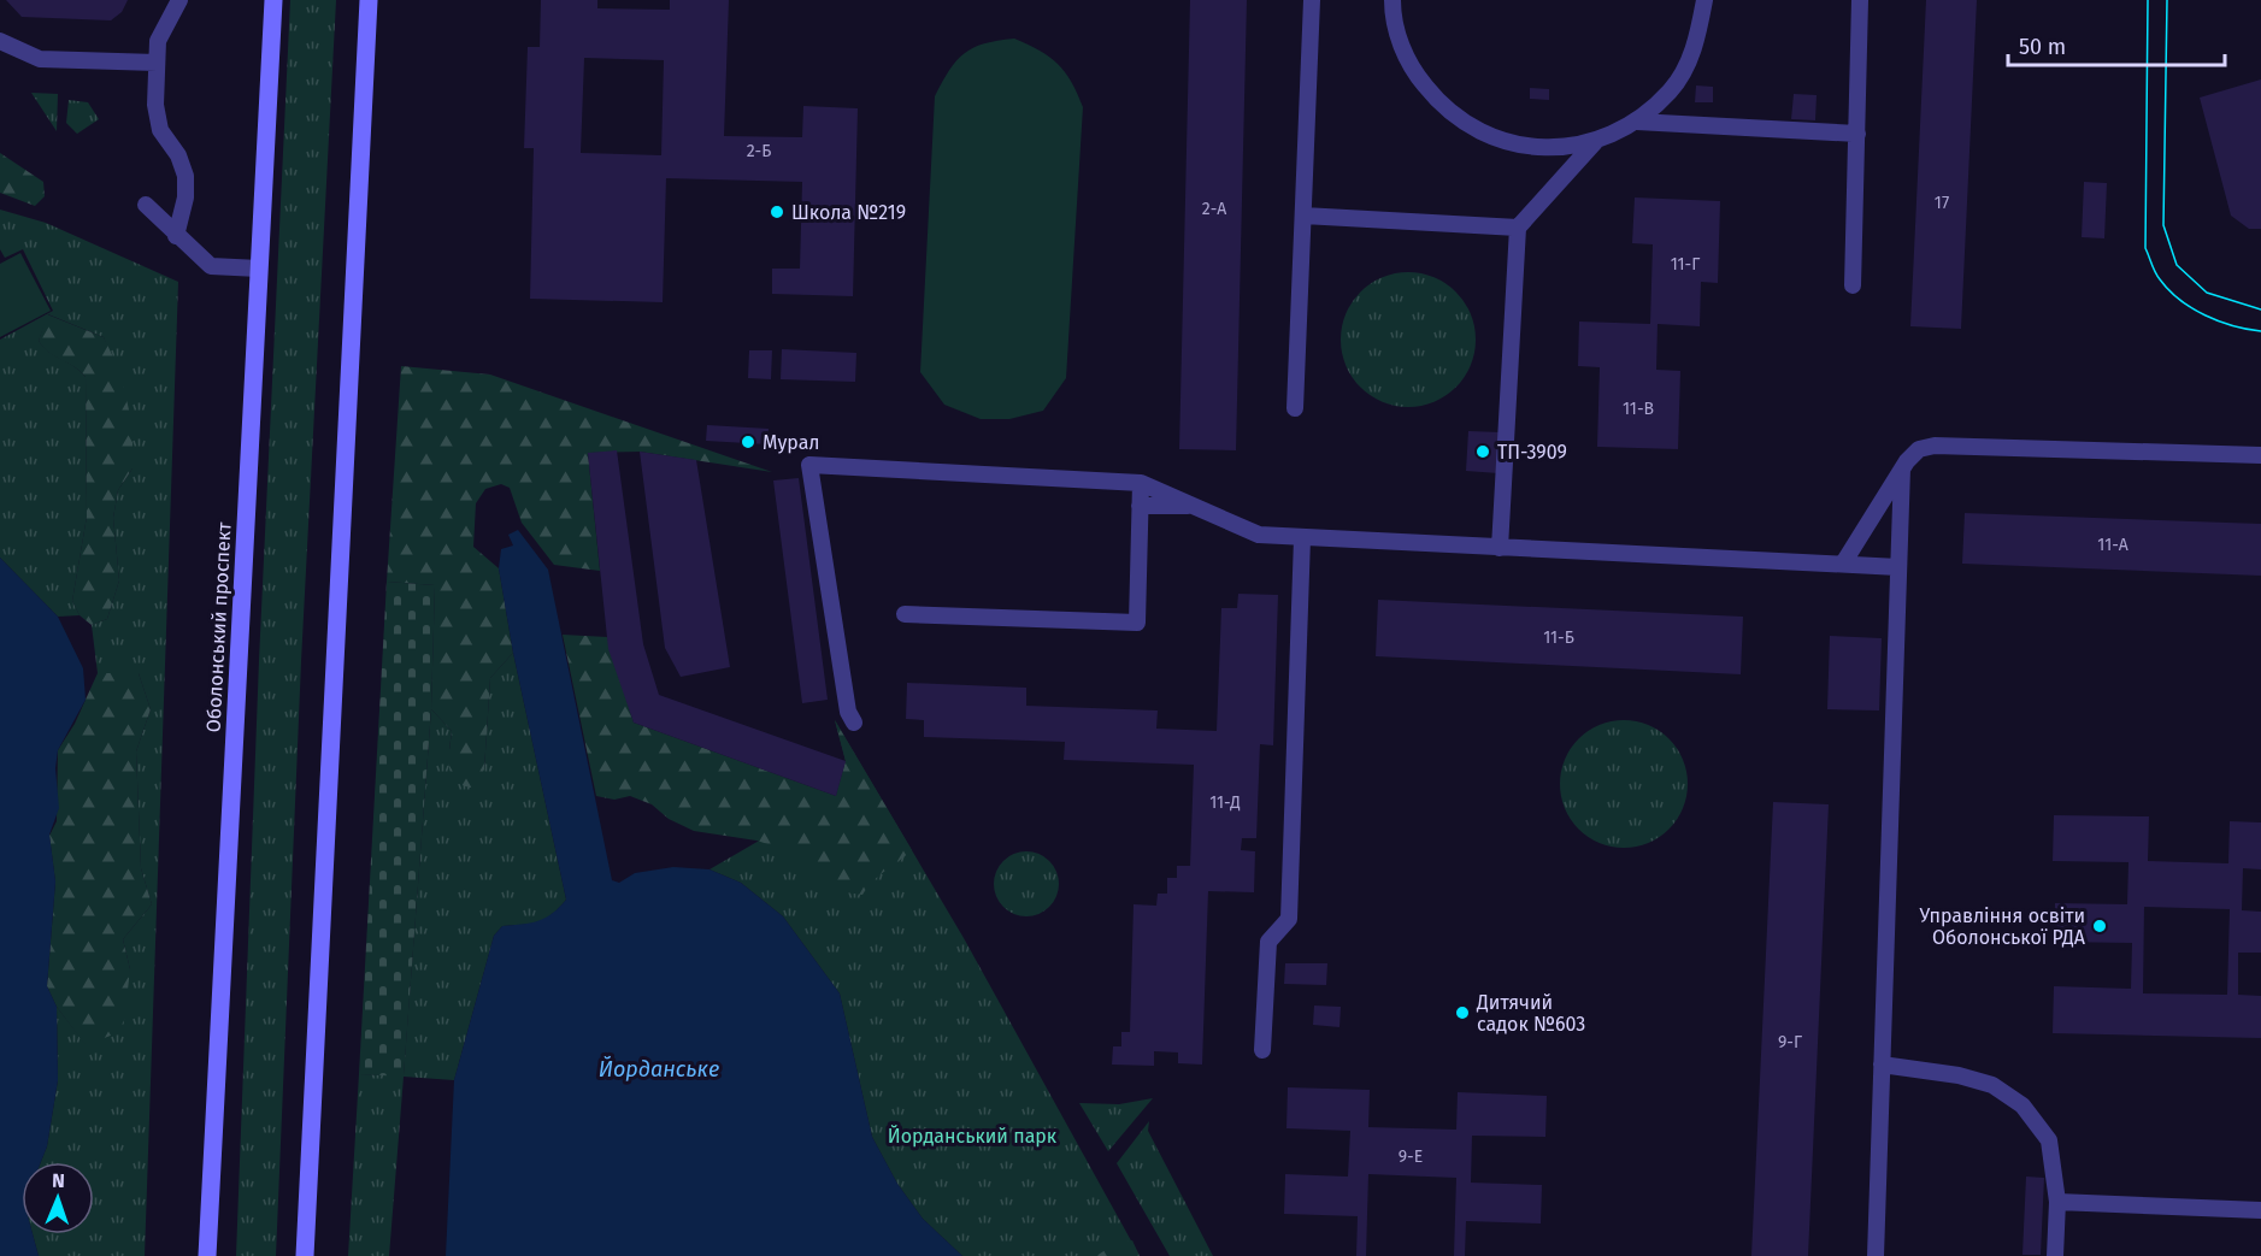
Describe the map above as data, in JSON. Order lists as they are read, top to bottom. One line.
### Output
{"streets":{"main road":["Оболонський проспект"]},"water":["Йорданське"],"parks":["Йорданський парк"],"places":["Школа №219","Мурал","ТП-3909","Управління освіти Оболонської РДА","Дитячий садок №603"],"house_numbers":["2-Б","17","2-А","11-Г","11-В","11-А","11-Б","11-Д","9-Г","9-Е"],"scale_bar":"50 m","north":"top"}
